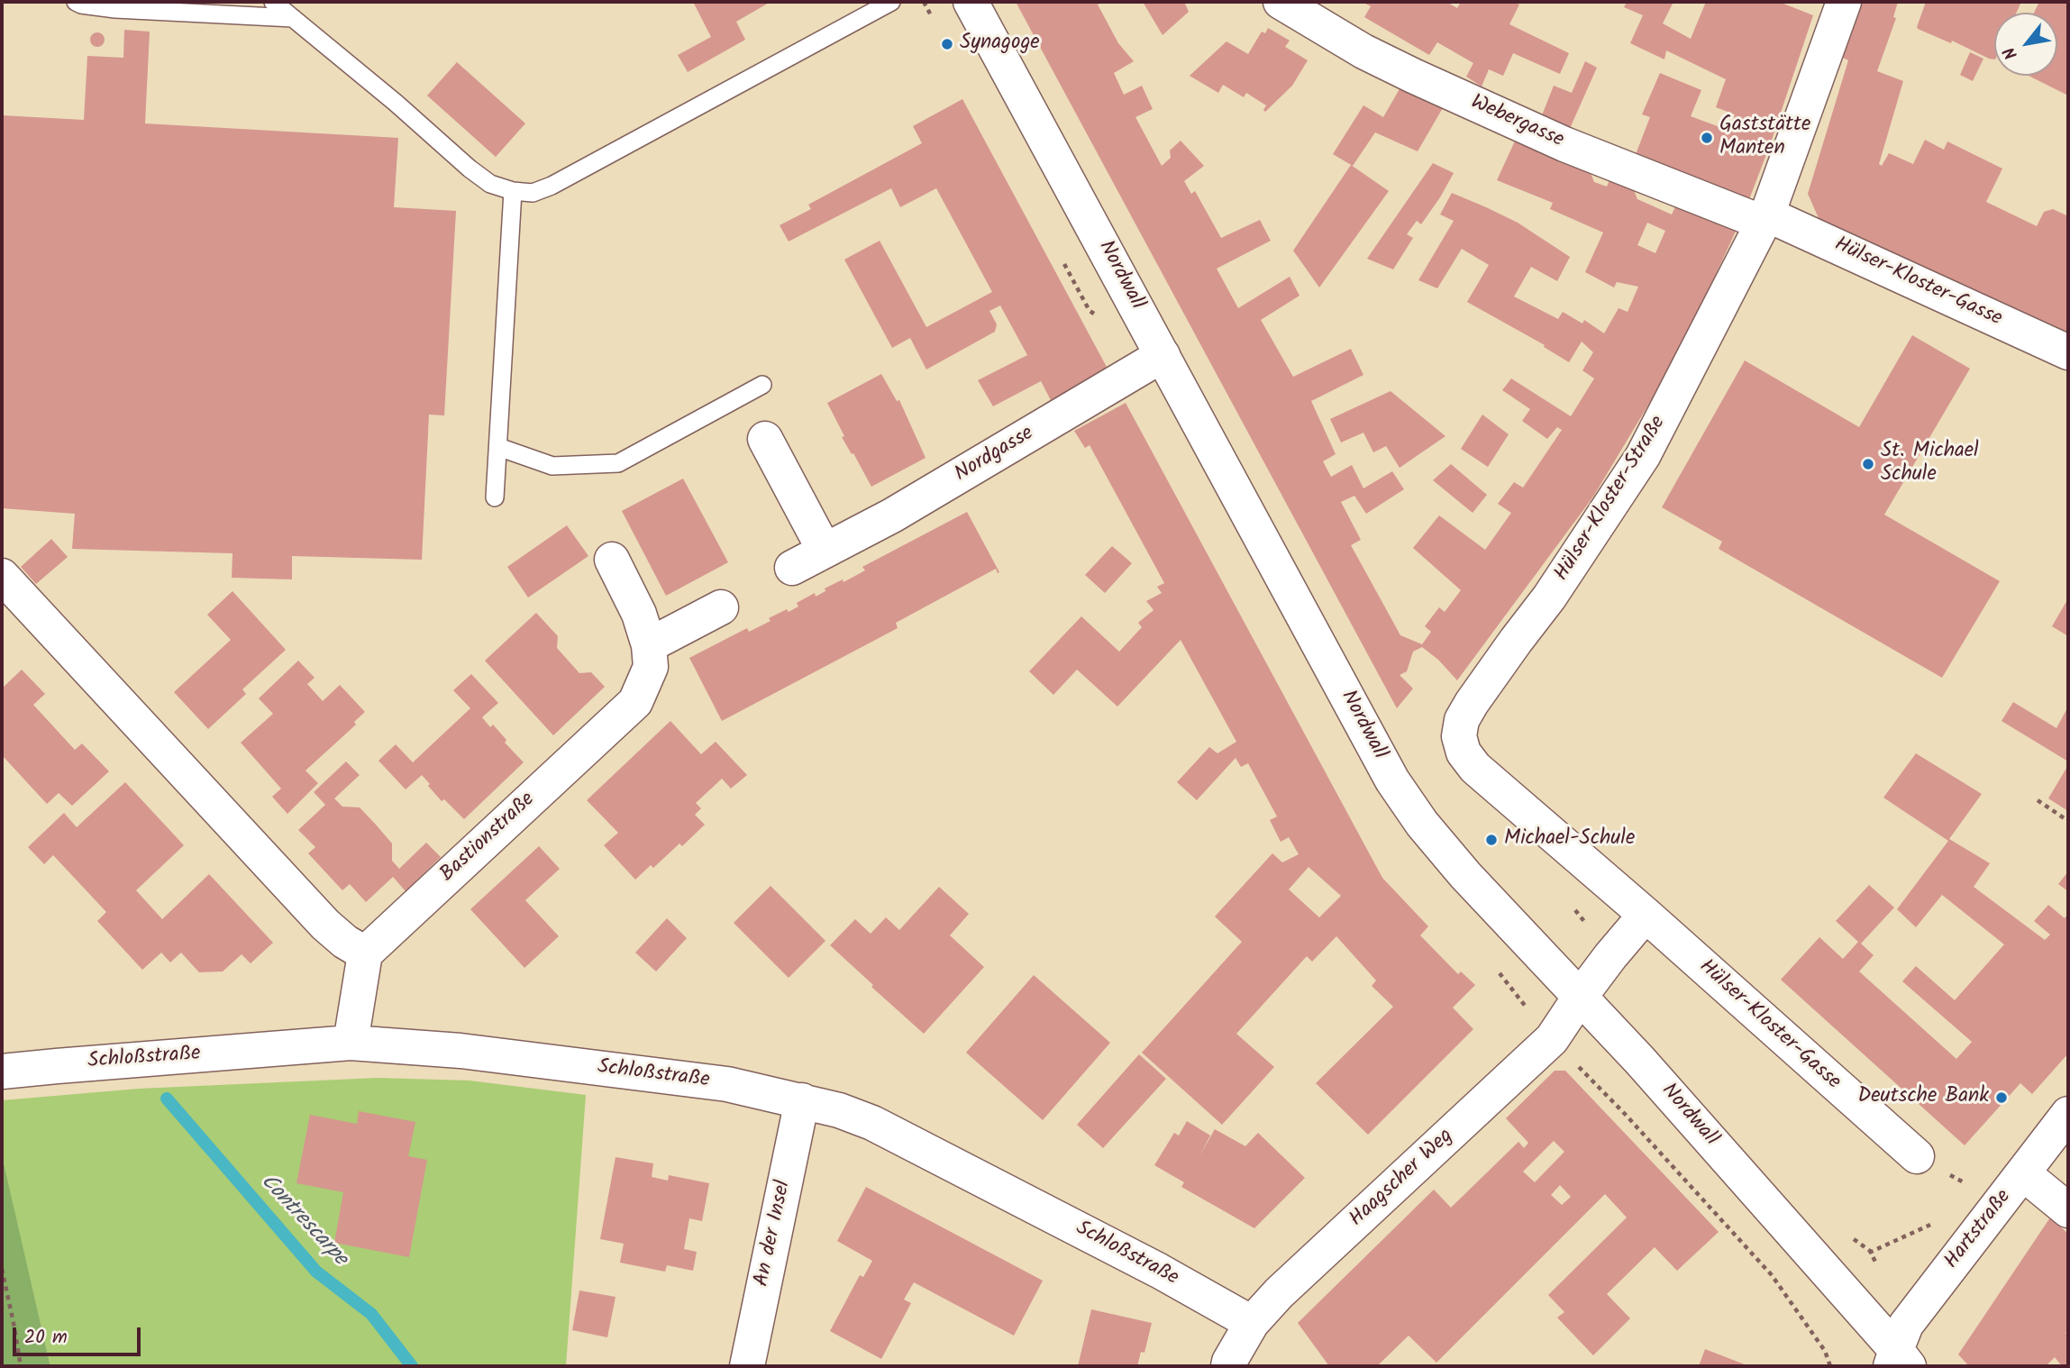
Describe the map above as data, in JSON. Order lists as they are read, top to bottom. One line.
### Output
{"streets":{"street":["Webergasse","Nordwall","Hülser-Kloster-Gasse","Nordgasse","Hülser-Kloster-Straße","Bastionstraße","Schloßstraße","Haagscher Weg","Hartstraße","An der Insel"]},"crossings":[["Webergasse","Hülser-Kloster-Gasse"],["Webergasse","Hülser-Kloster-Straße"],["Nordwall","Nordgasse"],["Nordwall","Haagscher Weg"],["Nordwall","Hartstraße"],["Hülser-Kloster-Gasse","Hülser-Kloster-Straße"],["Schloßstraße","Haagscher Weg"],["Schloßstraße","An der Insel"]],"water":["Contrescarpe"],"places":["Synagoge","Gaststätte Manten","St. Michael Schule","Michael-Schule","Deutsche Bank"],"scale_bar":"20 m","north":"bottom left"}
